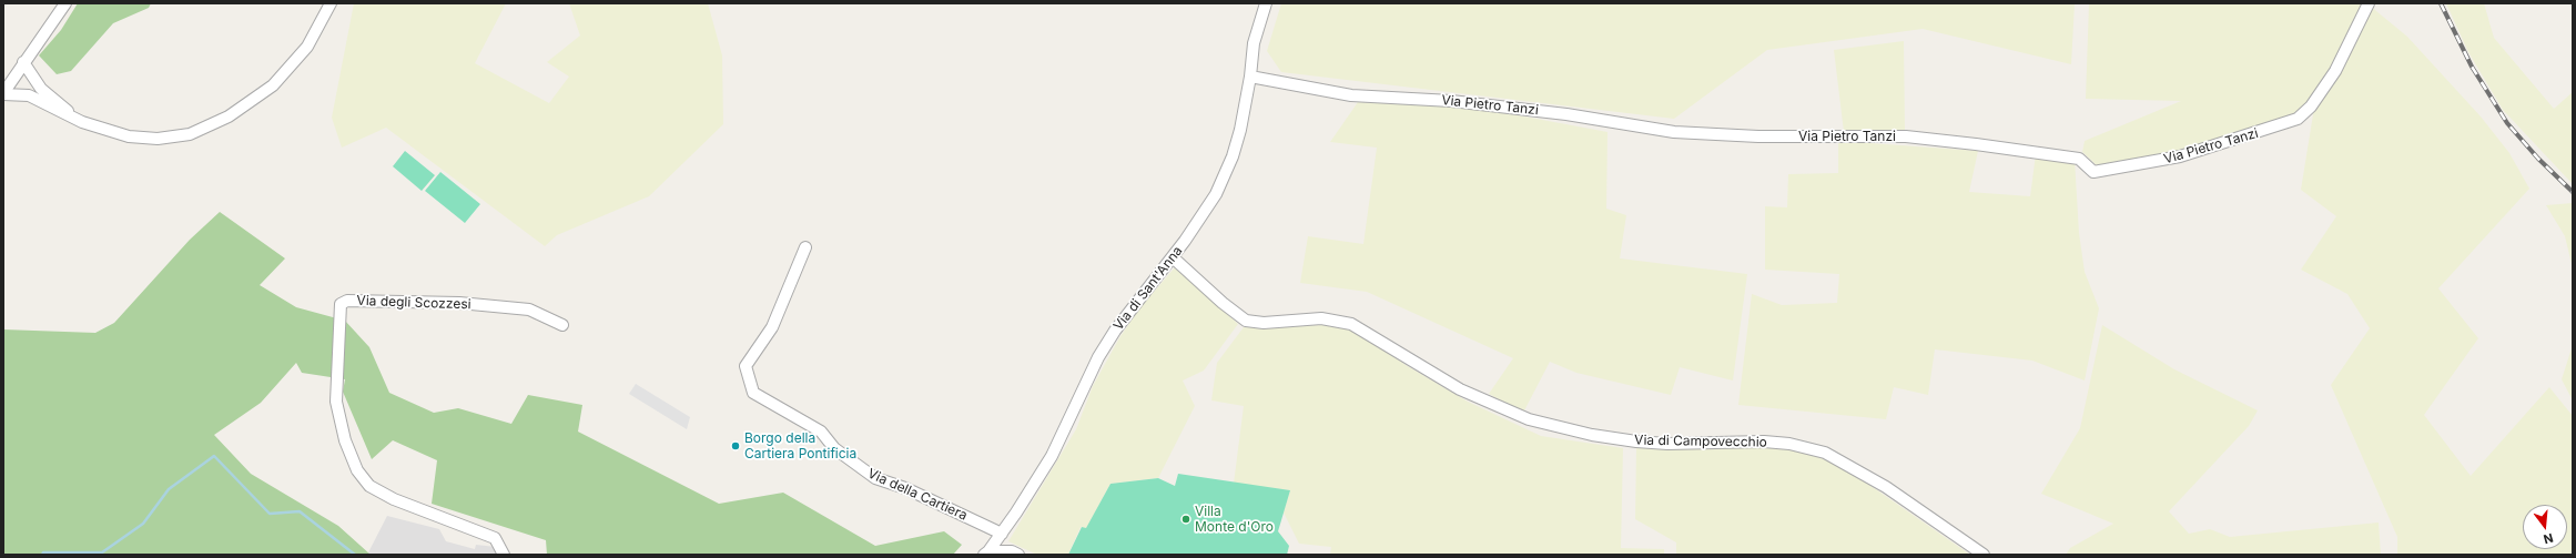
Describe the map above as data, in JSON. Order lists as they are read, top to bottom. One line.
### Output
{"streets":{"street":["Via Pietro Tanzi","Via di Sant'Anna","Via degli Scozzesi","Via di Campovecchio","Via della Cartiera"]},"crossings":[["Via Pietro Tanzi","Via di Sant'Anna"],["Via di Sant'Anna","Via di Campovecchio"],["Via di Sant'Anna","Via della Cartiera"]],"places":["Borgo della Cartiera Pontificia","Villa Monte d'Oro"],"north":"bottom"}
